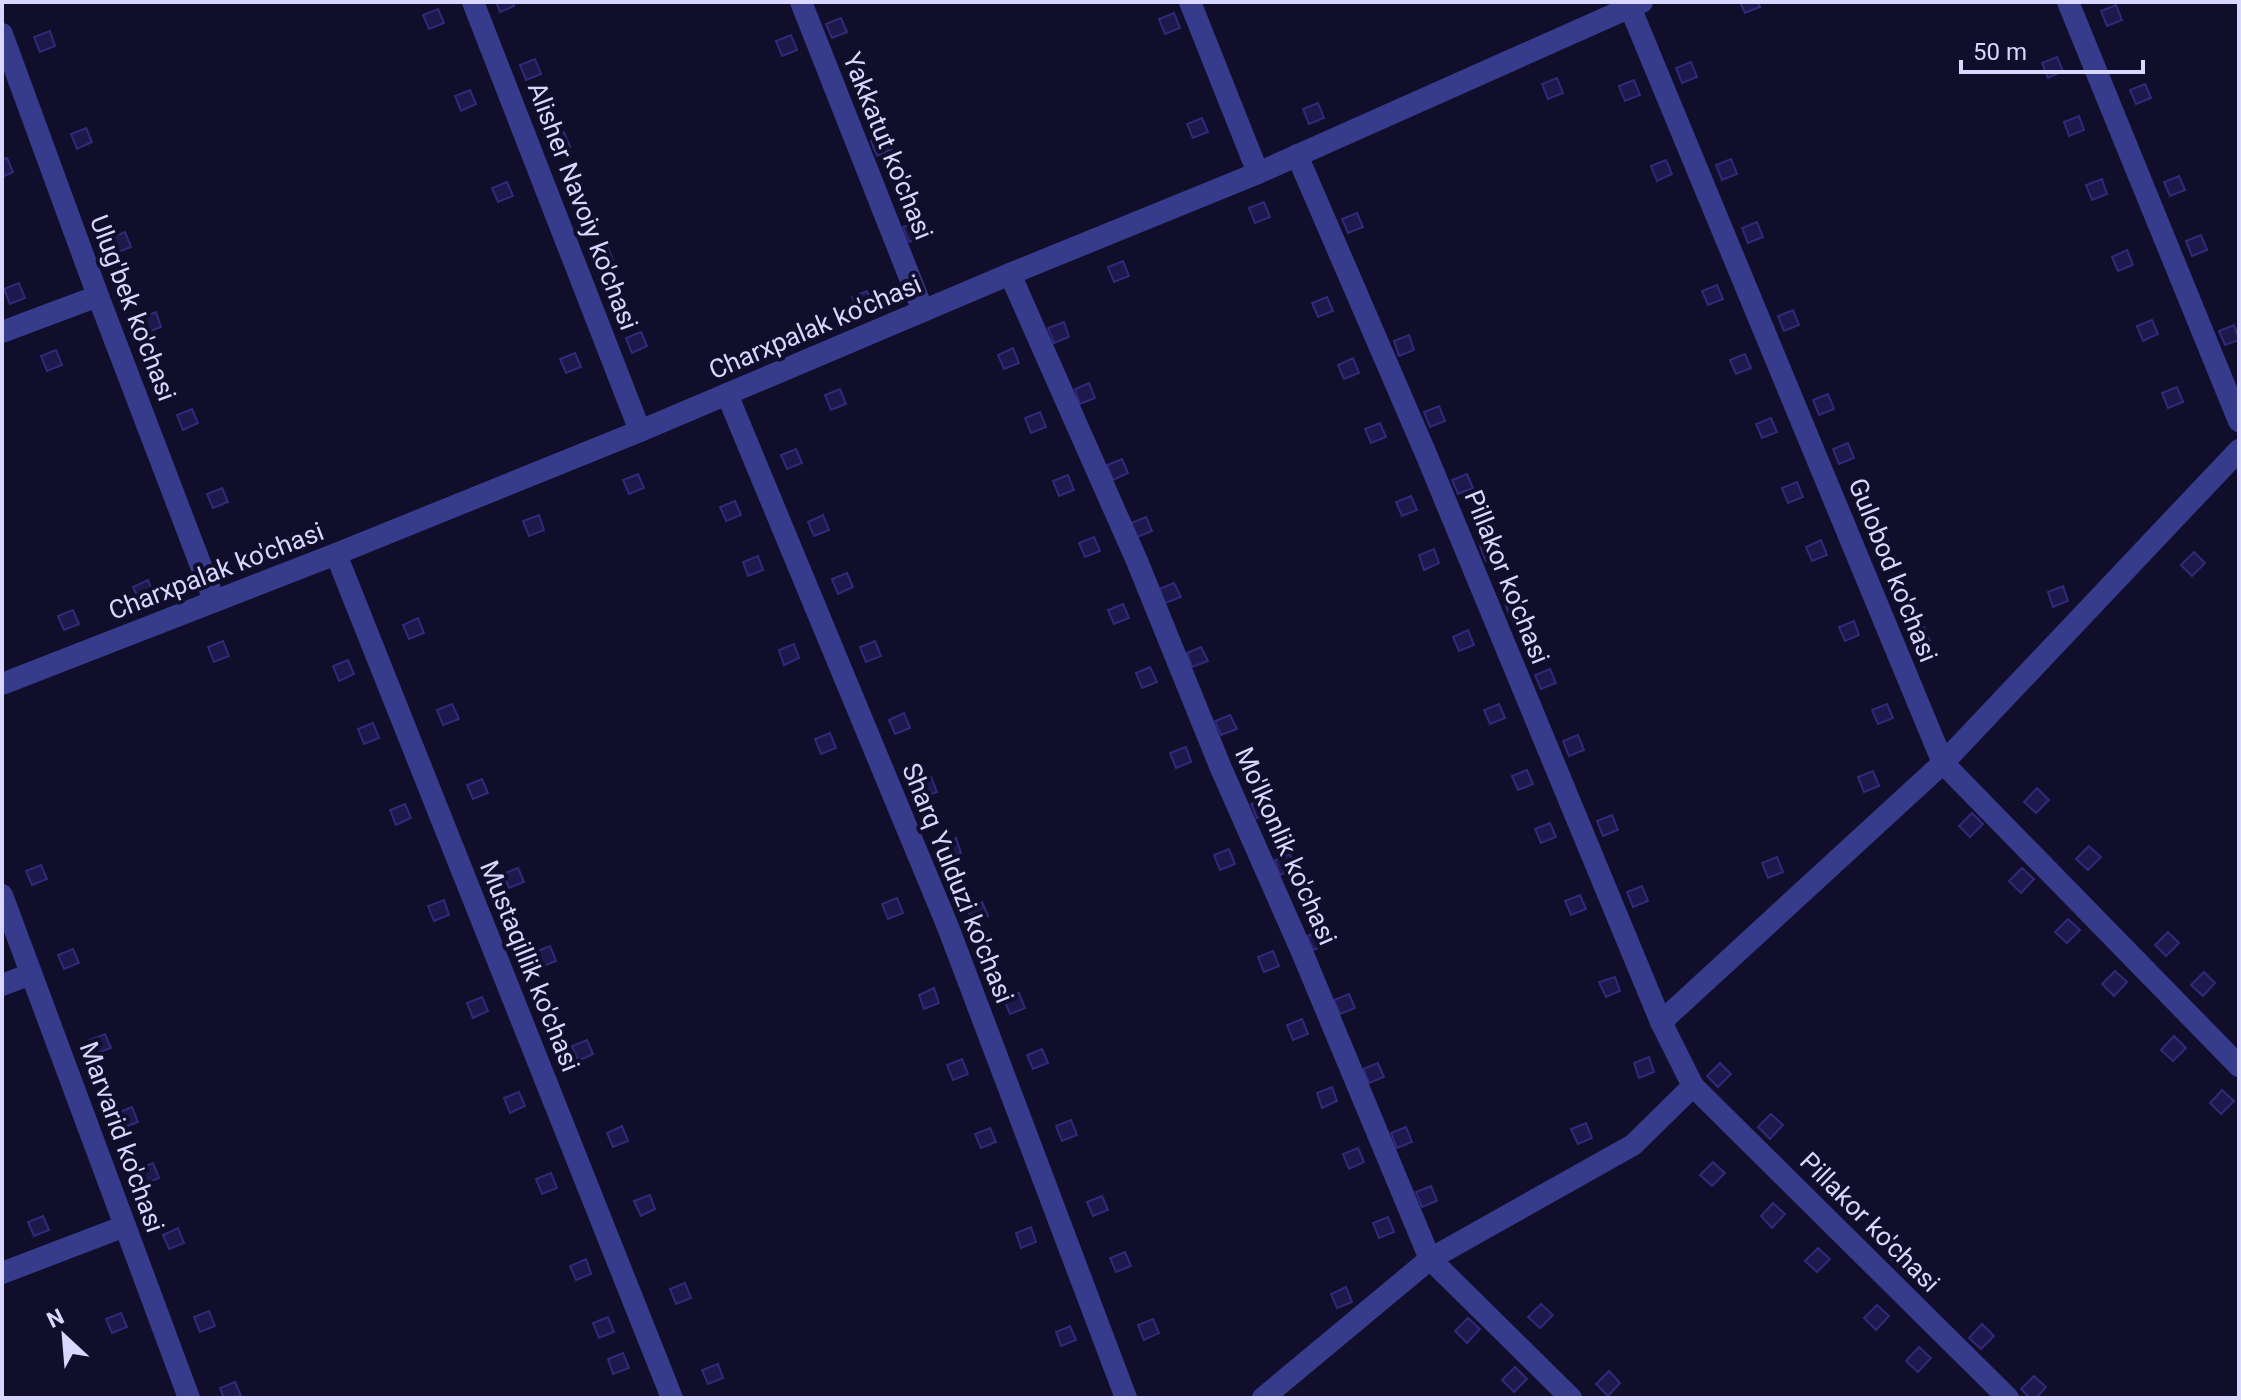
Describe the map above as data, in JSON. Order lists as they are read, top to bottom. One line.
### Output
{"streets":{"street":["Yakkatut ko'chasi","Alisher Navoiy ko'chasi","Ulug'bek ko'chasi","Charxpalak ko'chasi","Gulobod ko'chasi","Pillakor ko'chasi","Mo'lkonlik ko'chasi","Sharq Yulduzi ko'chasi","Mustaqillik ko'chasi","Marvarid ko'chasi"]},"crossings":[["Yakkatut ko'chasi","Charxpalak ko'chasi"],["Alisher Navoiy ko'chasi","Charxpalak ko'chasi"],["Ulug'bek ko'chasi","Charxpalak ko'chasi"],["Charxpalak ko'chasi","Gulobod ko'chasi"],["Charxpalak ko'chasi","Pillakor ko'chasi"],["Charxpalak ko'chasi","Mo'lkonlik ko'chasi"],["Charxpalak ko'chasi","Sharq Yulduzi ko'chasi"],["Charxpalak ko'chasi","Mustaqillik ko'chasi"]],"scale_bar":"50 m","north":"top left"}
